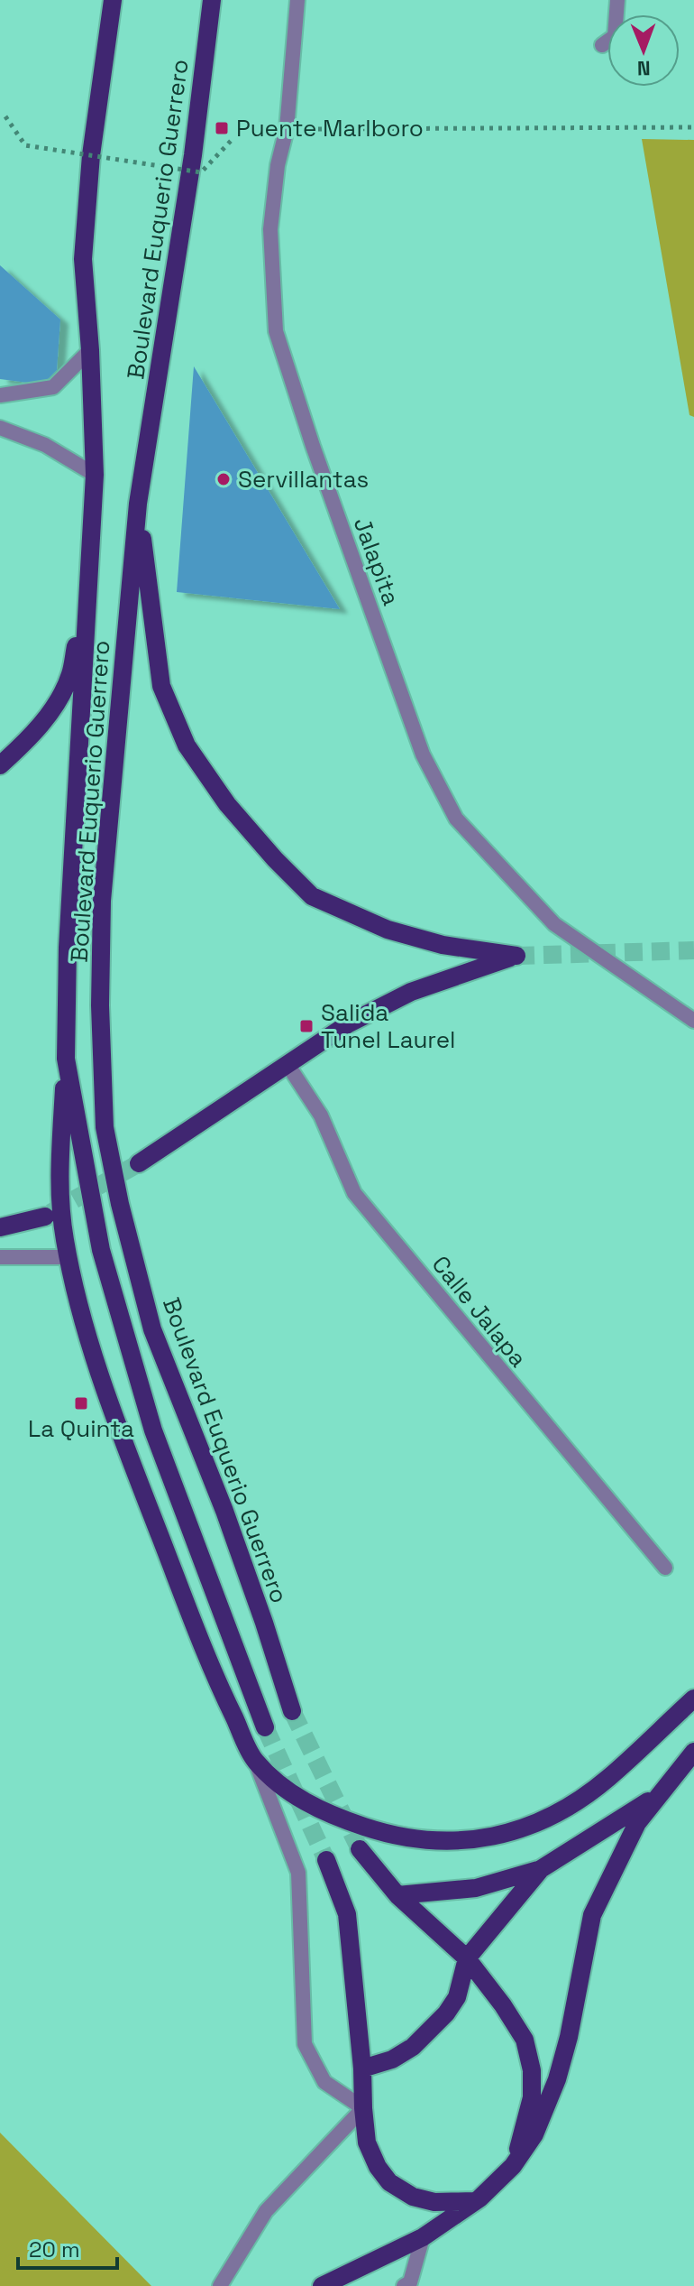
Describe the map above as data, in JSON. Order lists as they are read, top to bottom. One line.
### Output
{"streets":{"main road":["Boulevard Euquerio Guerrero"],"street":["Jalapita","Calle Jalapa"]},"places":{"transit":["Puente Marlboro","Salida Tunel Laurel","La Quinta"],"other":["Servillantas"]},"scale_bar":"20 m","north":"bottom"}
